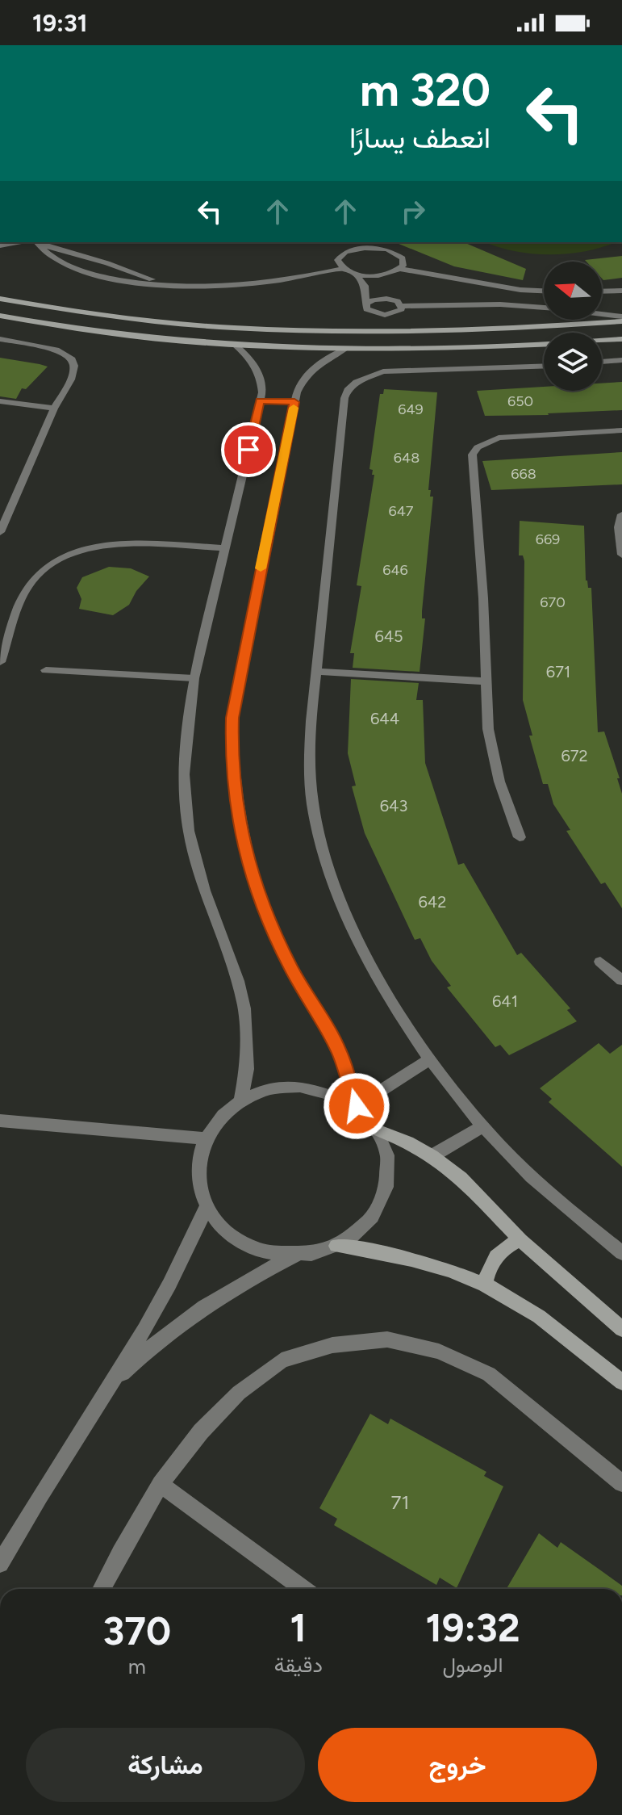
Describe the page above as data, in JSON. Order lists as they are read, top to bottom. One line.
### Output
{"house_numbers":["650","649","648","668","647","669","646","670","645","671","644","672","643","642","641","71"],"north":"left","page":{"status":"19:31","turn":["320 m","انعطف يسارًا"],"eta":["19:32","الوصول","1","دقيقة","370","m"],"buttons":["خروج","مشاركة"]}}
